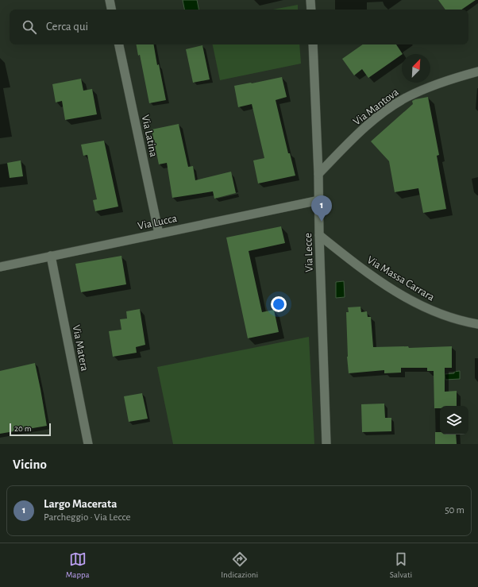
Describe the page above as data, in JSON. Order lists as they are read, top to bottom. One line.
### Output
{"streets":{"street":["Via Mantova","Via Latina","Via Lucca","Via Lecce","Via Massa Carrara","Via Matera"]},"crossings":[["Via Mantova","Via Lecce"],["Via Latina","Via Lucca"],["Via Lucca","Via Lecce"],["Via Lucca","Via Matera"],["Via Lecce","Via Massa Carrara"]],"scale_bar":"20 m","north":"top right","page":{"search":"Cerca qui","pins":"1","scale":"20 m","heading":"Vicino","list":[{"mark":"1","name":"Largo Macerata","note":"Parcheggio · Via Lecce","value":"50 m"}],"nav":["Mappa","Indicazioni","Salvati"]}}
